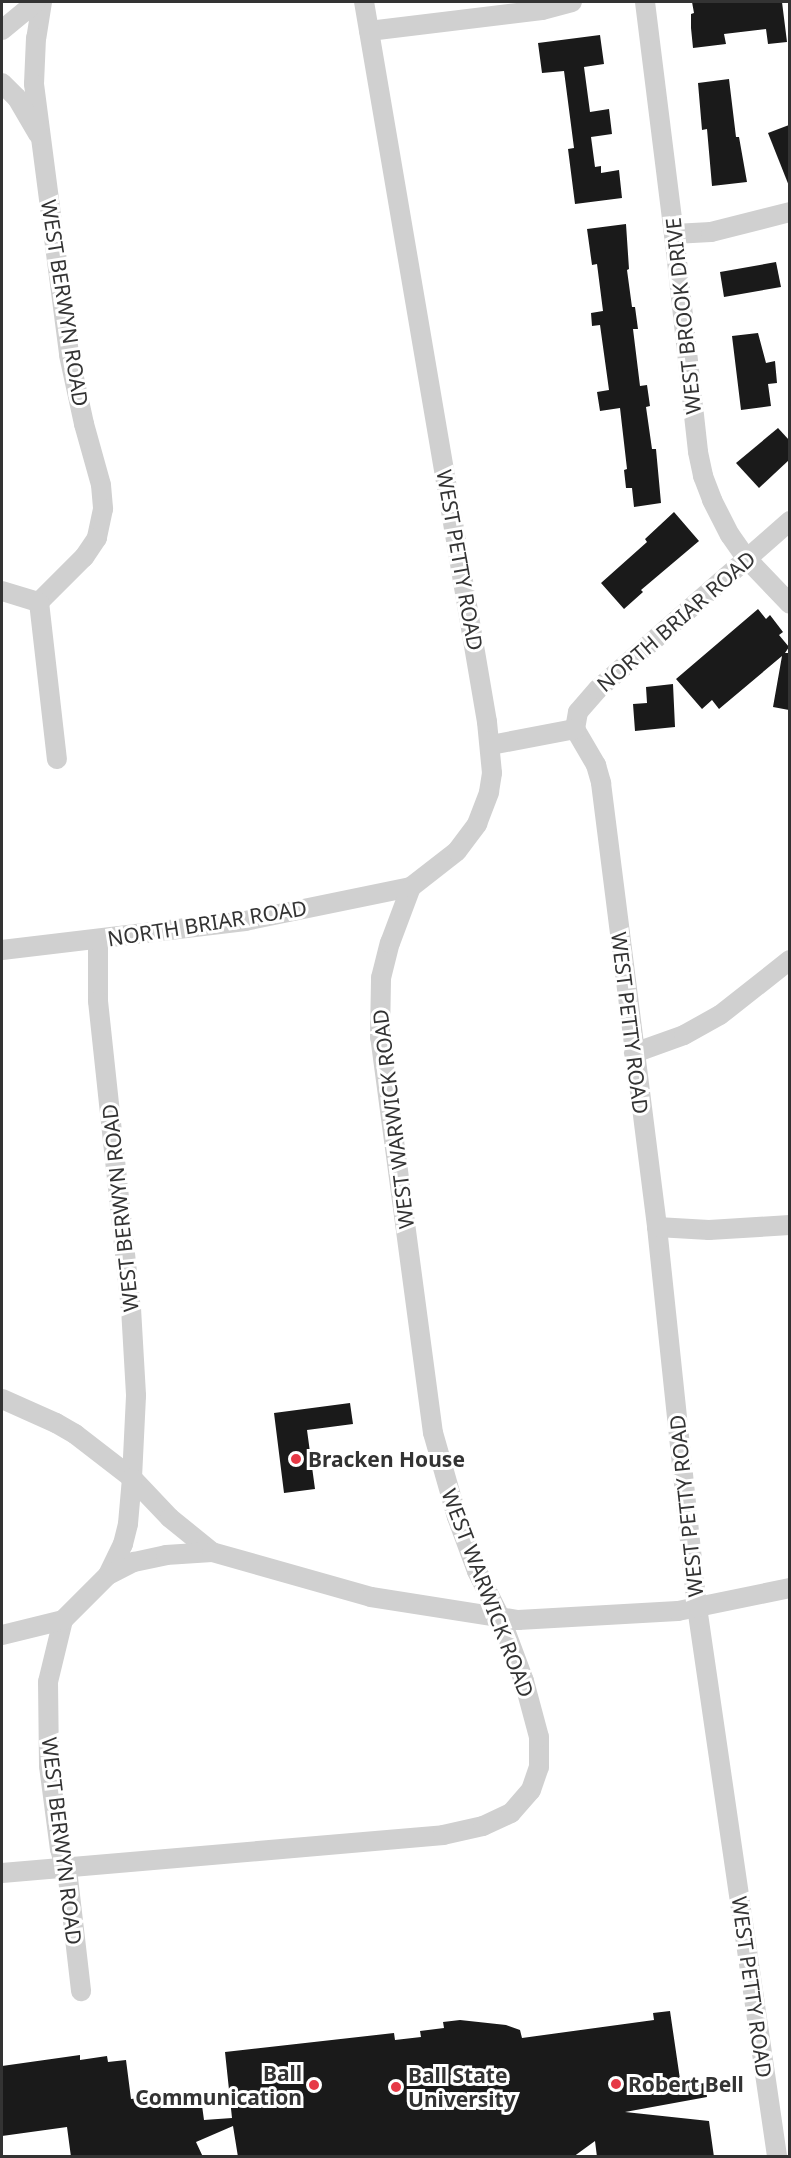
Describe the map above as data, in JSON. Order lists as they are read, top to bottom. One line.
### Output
{"streets":{"street":["WEST BERWYN ROAD","WEST BROOK DRIVE","WEST PETTY ROAD","NORTH BRIAR ROAD","WEST WARWICK ROAD"]},"crossings":[["WEST BERWYN ROAD","NORTH BRIAR ROAD"],["WEST BERWYN ROAD","WEST WARWICK ROAD"],["WEST BROOK DRIVE","NORTH BRIAR ROAD"],["WEST PETTY ROAD","NORTH BRIAR ROAD"],["NORTH BRIAR ROAD","WEST WARWICK ROAD"]],"places":["Bracken House","Robert Bell","Ball Communication","Ball State University"]}
